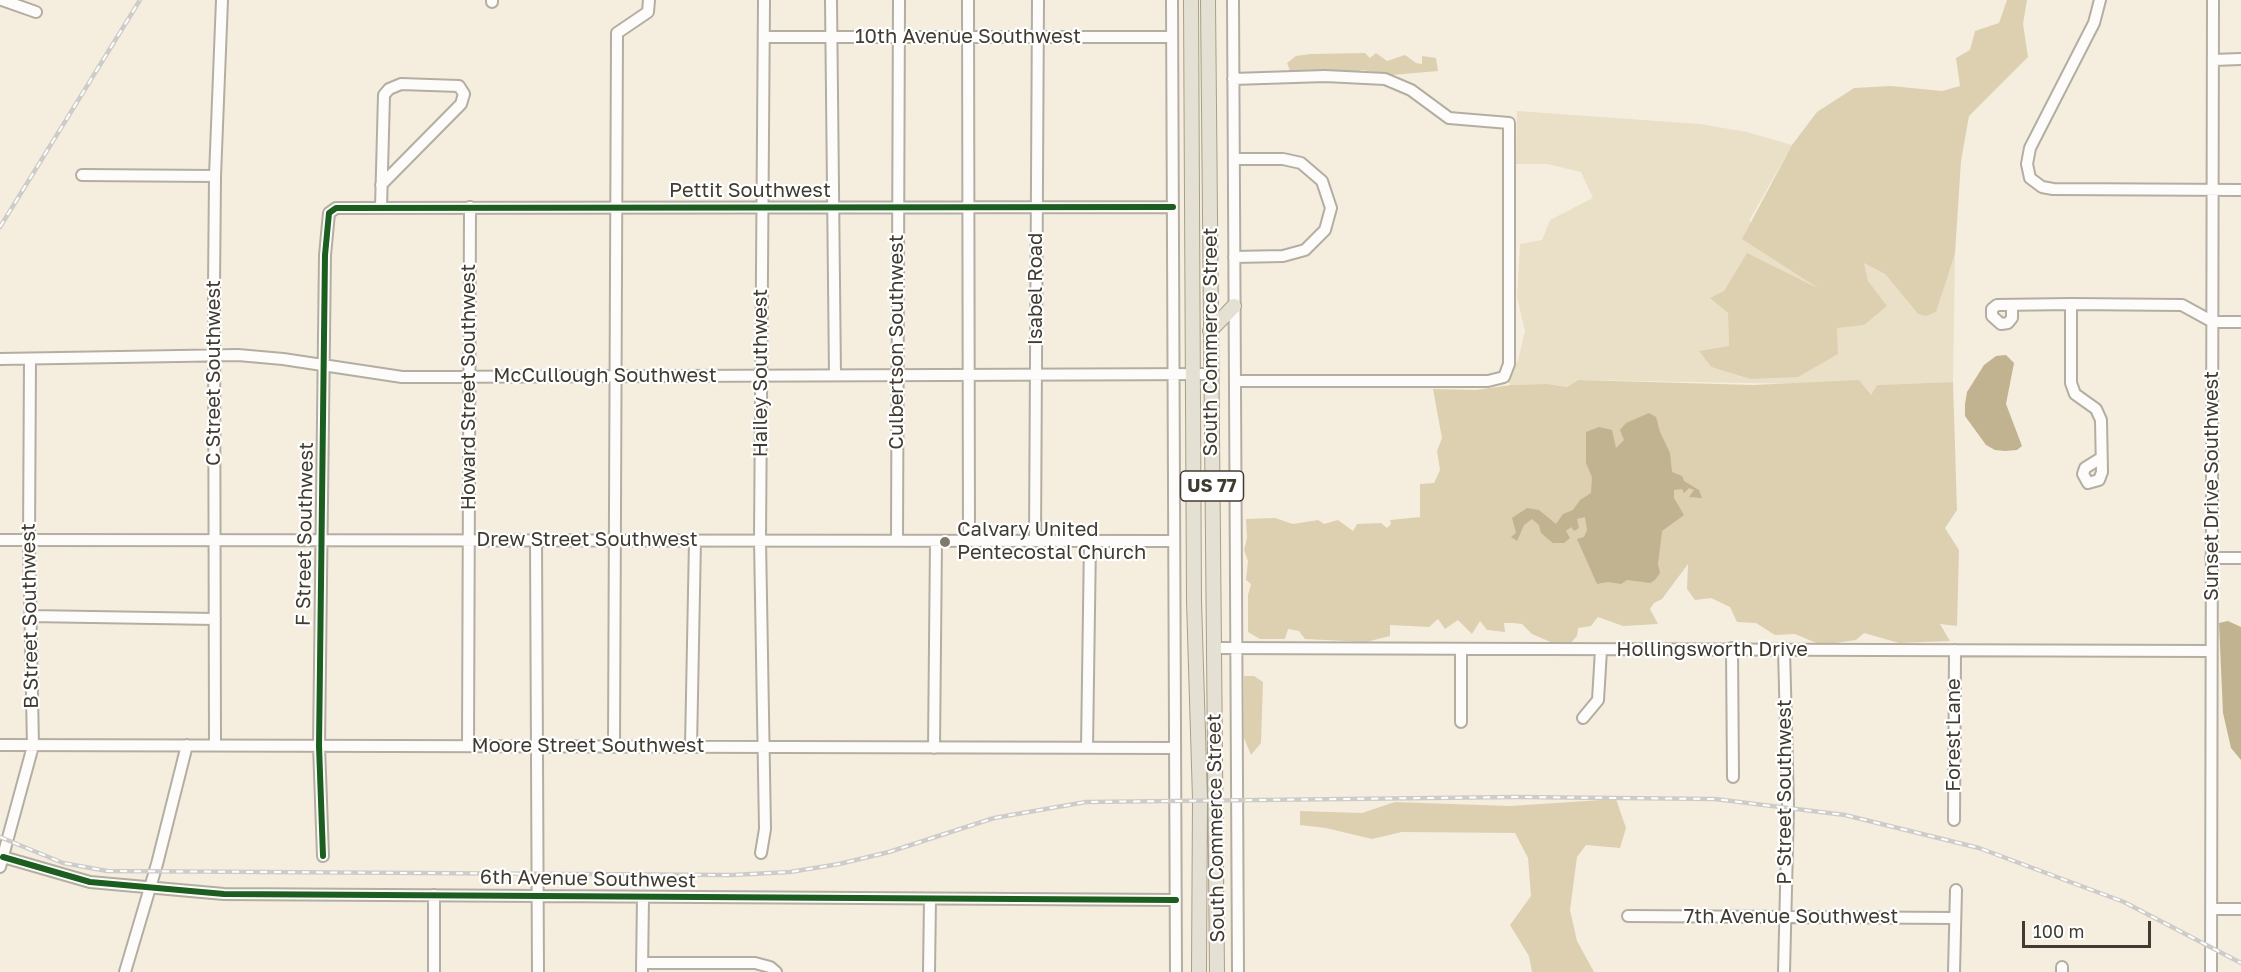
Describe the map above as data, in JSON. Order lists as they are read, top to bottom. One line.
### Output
{"streets":{"main road":["South Commerce Street","US 77"],"street":["10th Avenue Southwest","Pettit Southwest","Isabel Road","Culbertson Southwest","C Street Southwest","Hailey Southwest","McCullough Southwest","Howard Street Southwest","Sunset Drive Southwest","F Street Southwest","Drew Street Southwest","B Street Southwest","Hollingsworth Drive","Forest Lane","Moore Street Southwest","P Street Southwest","6th Avenue Southwest","7th Avenue Southwest"]},"crossings":[["10th Avenue Southwest","Isabel Road"],["10th Avenue Southwest","Culbertson Southwest"],["10th Avenue Southwest","Hailey Southwest"],["Pettit Southwest","Isabel Road"],["Pettit Southwest","Culbertson Southwest"],["Pettit Southwest","Hailey Southwest"],["Pettit Southwest","Howard Street Southwest"],["Pettit Southwest","F Street Southwest"],["Isabel Road","McCullough Southwest"],["Isabel Road","Drew Street Southwest"],["Culbertson Southwest","McCullough Southwest"],["Culbertson Southwest","Drew Street Southwest"],["South Commerce Street","McCullough Southwest"],["South Commerce Street","Hollingsworth Drive"],["C Street Southwest","McCullough Southwest"],["C Street Southwest","Drew Street Southwest"],["C Street Southwest","Moore Street Southwest"],["Hailey Southwest","McCullough Southwest"],["Hailey Southwest","Drew Street Southwest"],["Hailey Southwest","Moore Street Southwest"],["McCullough Southwest","Howard Street Southwest"],["McCullough Southwest","F Street Southwest"],["McCullough Southwest","B Street Southwest"],["Howard Street Southwest","Drew Street Southwest"],["Howard Street Southwest","Moore Street Southwest"],["Sunset Drive Southwest","Hollingsworth Drive"],["F Street Southwest","Drew Street Southwest"],["F Street Southwest","Moore Street Southwest"],["Drew Street Southwest","B Street Southwest"],["B Street Southwest","Moore Street Southwest"],["B Street Southwest","6th Avenue Southwest"],["Hollingsworth Drive","Forest Lane"],["Hollingsworth Drive","P Street Southwest"],["P Street Southwest","7th Avenue Southwest"]],"places":["Calvary United Pentecostal Church"],"scale_bar":"100 m"}
